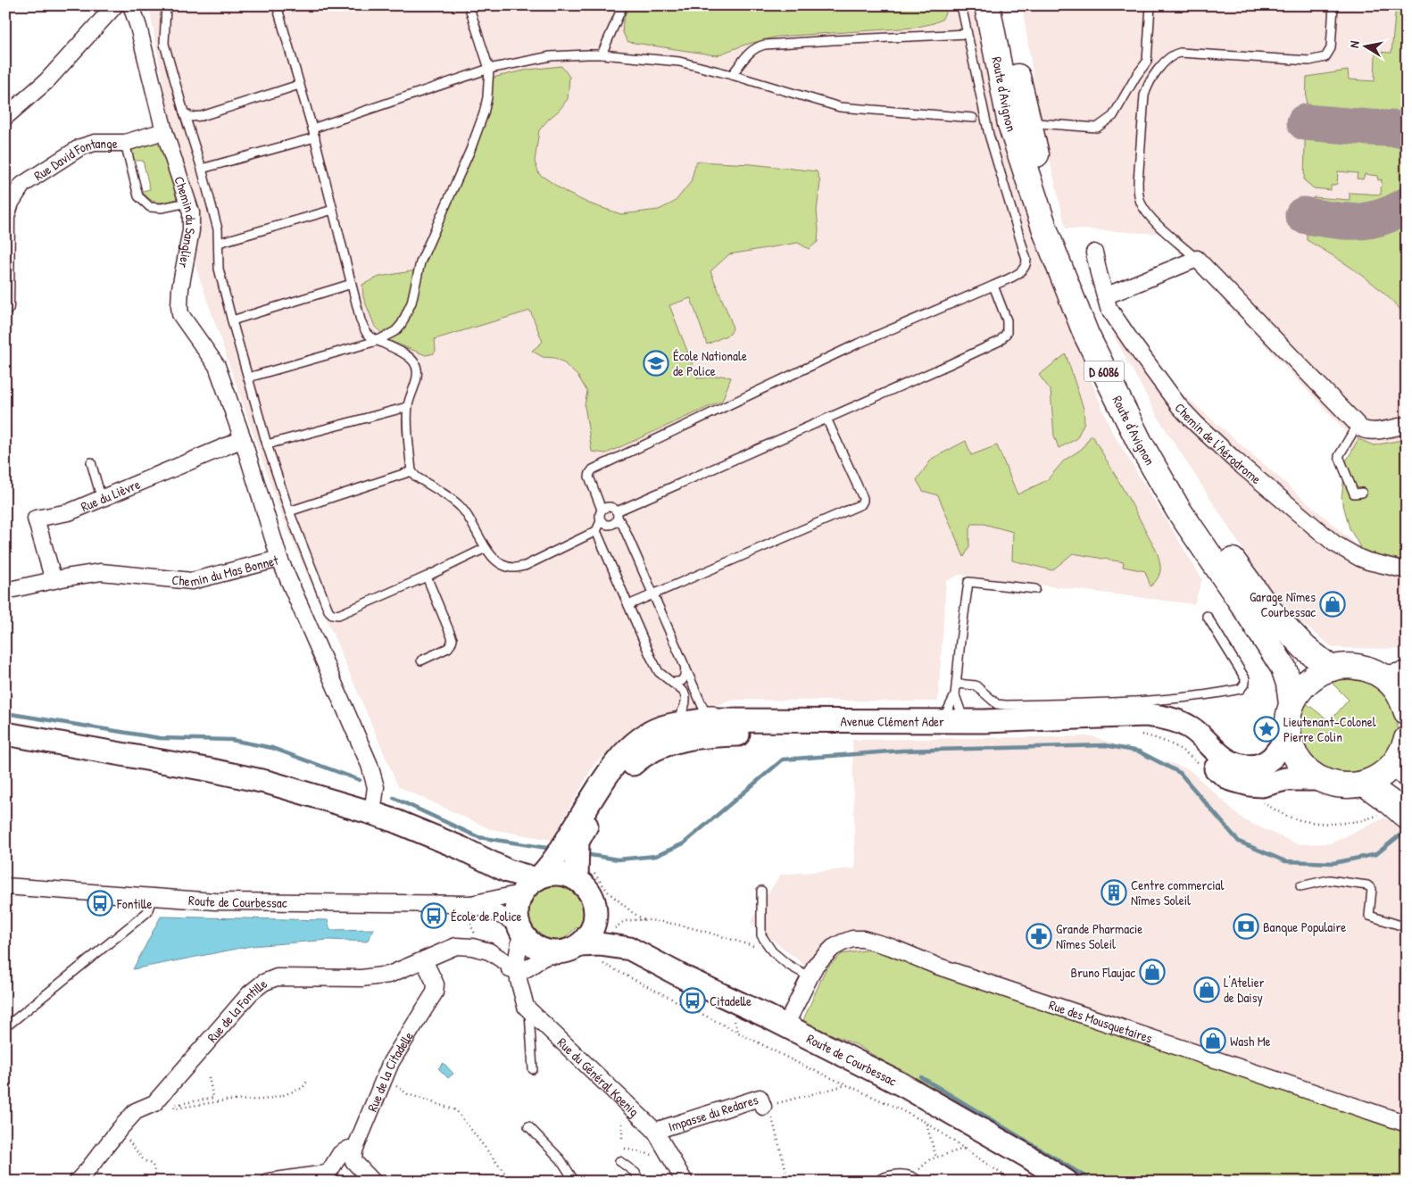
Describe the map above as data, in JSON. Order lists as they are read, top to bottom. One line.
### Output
{"streets":{"main road":["Route d'Avignon","D 6086"],"street":["Rue David Fontange","Chemin du Sanglier","Chemin de l'Aérodrome","Rue du Lièvre","Chemin du Mas Bonnet","Avenue Clément Ader","Route de Courbessac","Rue de la Fontille","Rue des Mousquetaires","Rue de la Citadelle","Rue du Général Koenig","Impasse du Redares"]},"crossings":[["Rue David Fontange","Chemin du Sanglier"],["Chemin du Sanglier","Rue du Lièvre"],["Chemin du Sanglier","Chemin du Mas Bonnet"],["Rue du Lièvre","Chemin du Mas Bonnet"],["Avenue Clément Ader","Route de Courbessac"],["Avenue Clément Ader","Rue du Général Koenig"],["Route de Courbessac","Rue des Mousquetaires"],["Route de Courbessac","Rue du Général Koenig"],["Rue de la Fontille","Rue de la Citadelle"],["Rue du Général Koenig","Impasse du Redares"]],"places":{"school or university":["École Nationale de Police"],"shop":["Garage Nîmes Courbessac","Bruno Flaujac","L'Atelier de Daisy","Wash Me"],"place":["Lieutenant-Colonel Pierre Colin"],"building":["Centre commercial Nîmes Soleil"],"bus stop":["Fontille","École de Police","Citadelle"],"bank":["Banque Populaire"],"pharmacy":["Grande Pharmacie Nîmes Soleil"]},"north":"left"}
